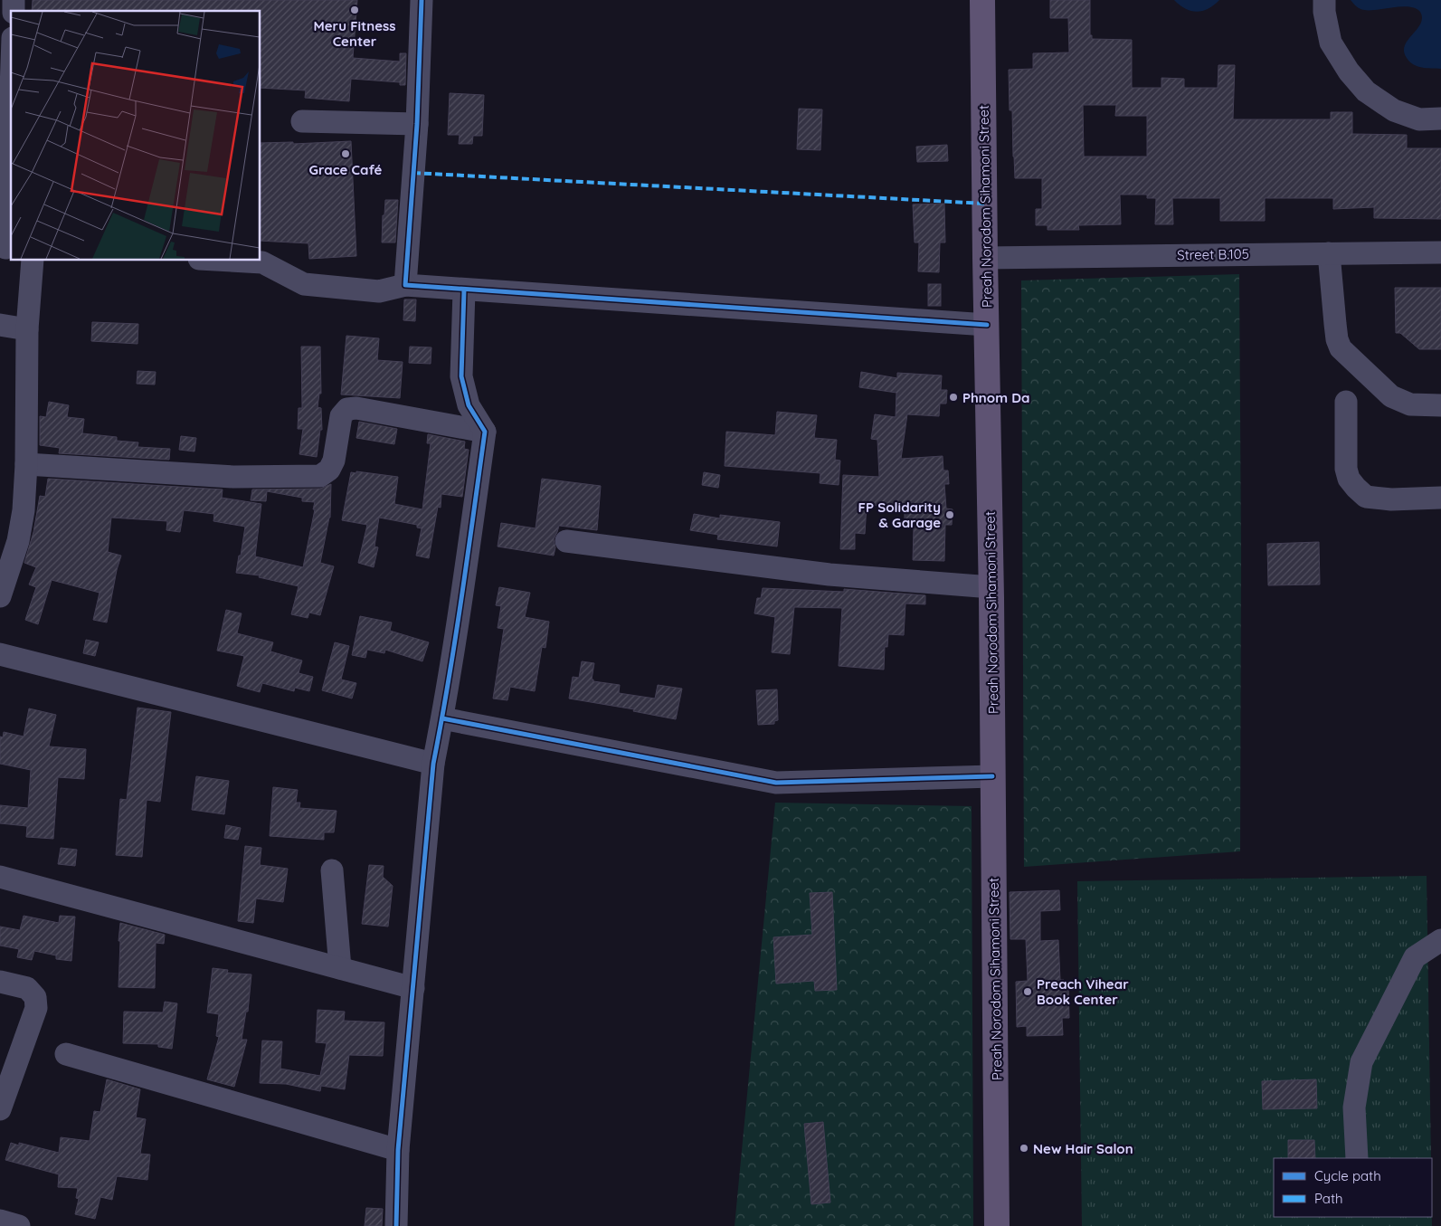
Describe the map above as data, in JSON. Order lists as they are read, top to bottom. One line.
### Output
{"streets":{"main road":["Preah Norodom Sihamoni Street"],"street":["Street B.105"]},"crossings":[["Preah Norodom Sihamoni Street","Street B.105"]],"places":["Meru Fitness Center","Grace Café","Phnom Da","FP Solidarity & Garage","Preach Vihear Book Center","New Hair Salon"],"legend":["Cycle path","Path"]}
